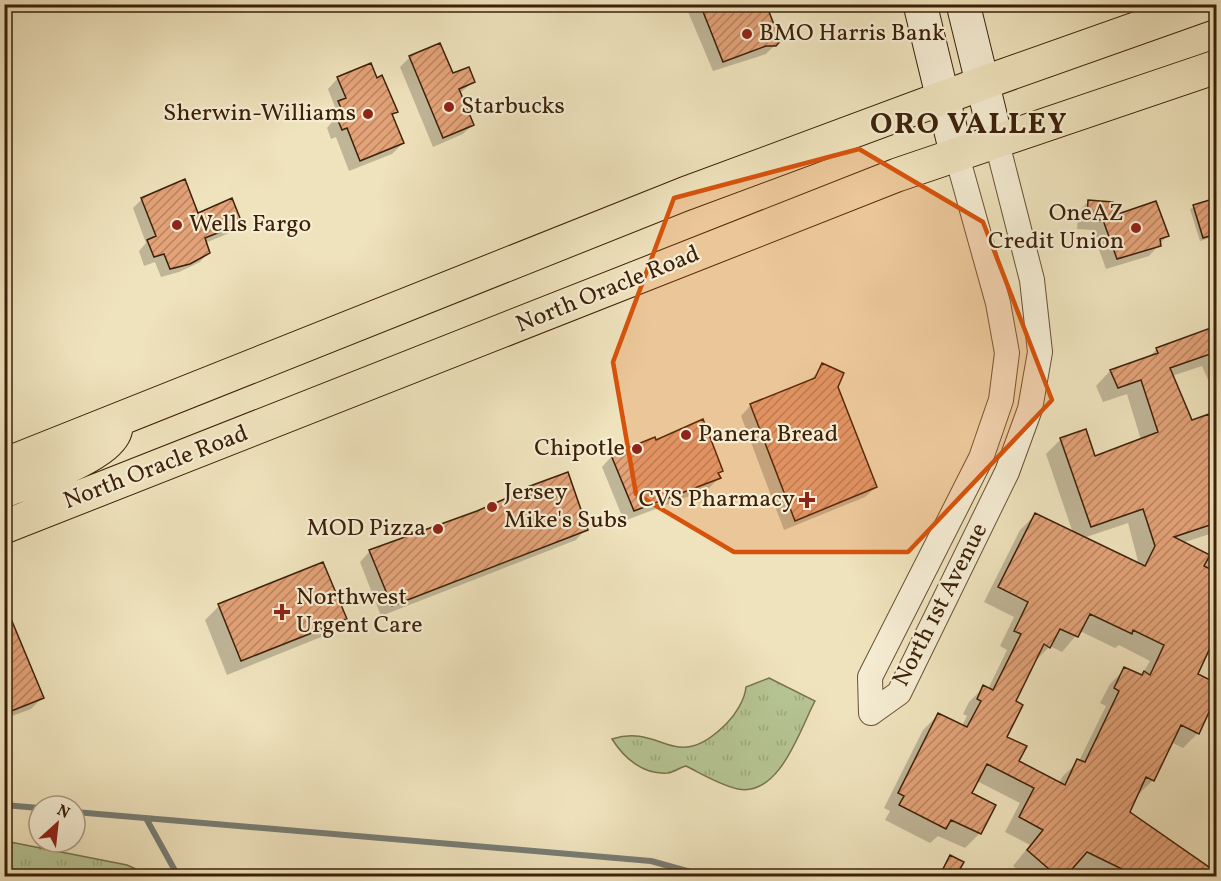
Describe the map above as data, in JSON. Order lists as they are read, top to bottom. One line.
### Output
{"streets":{"highway":["North Oracle Road"],"main road":["North 1st Avenue"]},"crossings":[["North Oracle Road","North 1st Avenue"]],"districts":["ORO VALLEY"],"places":{"other":["BMO Harris Bank","Starbucks","Sherwin-Williams","Wells Fargo","OneAZ Credit Union","Panera Bread","Chipotle","Jersey Mike's Subs","MOD Pizza"],"health":["CVS Pharmacy","Northwest Urgent Care"]},"north":"top right"}
